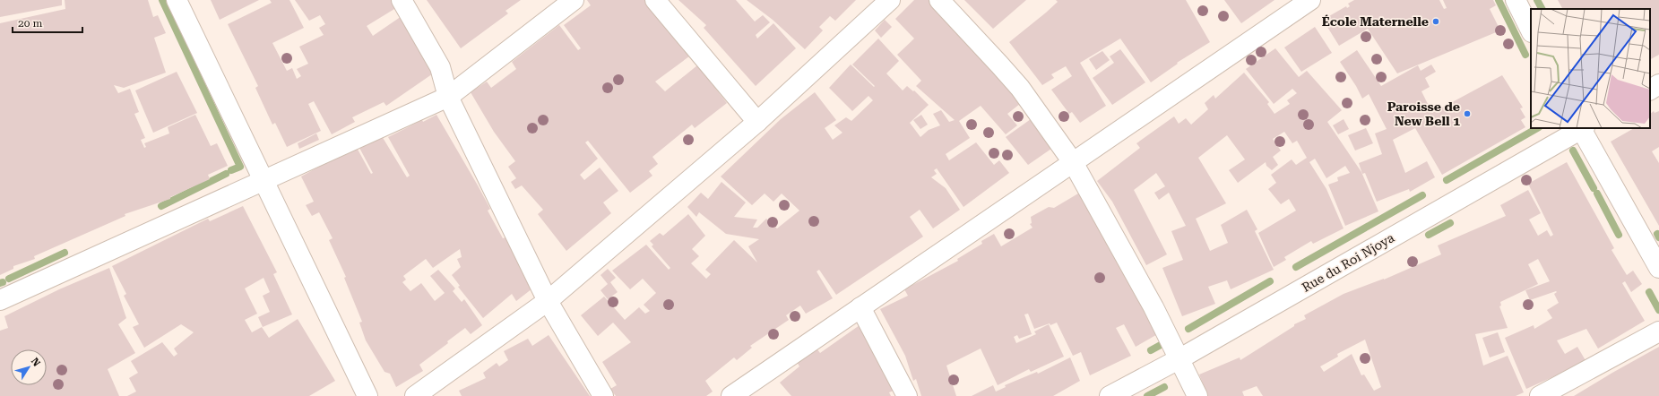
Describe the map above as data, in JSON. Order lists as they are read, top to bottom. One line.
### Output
{"streets":{"street":["Rue du Roi Njoya"]},"places":["École Maternelle","Paroisse de New Bell 1"],"scale_bar":"20 m","north":"top right"}
